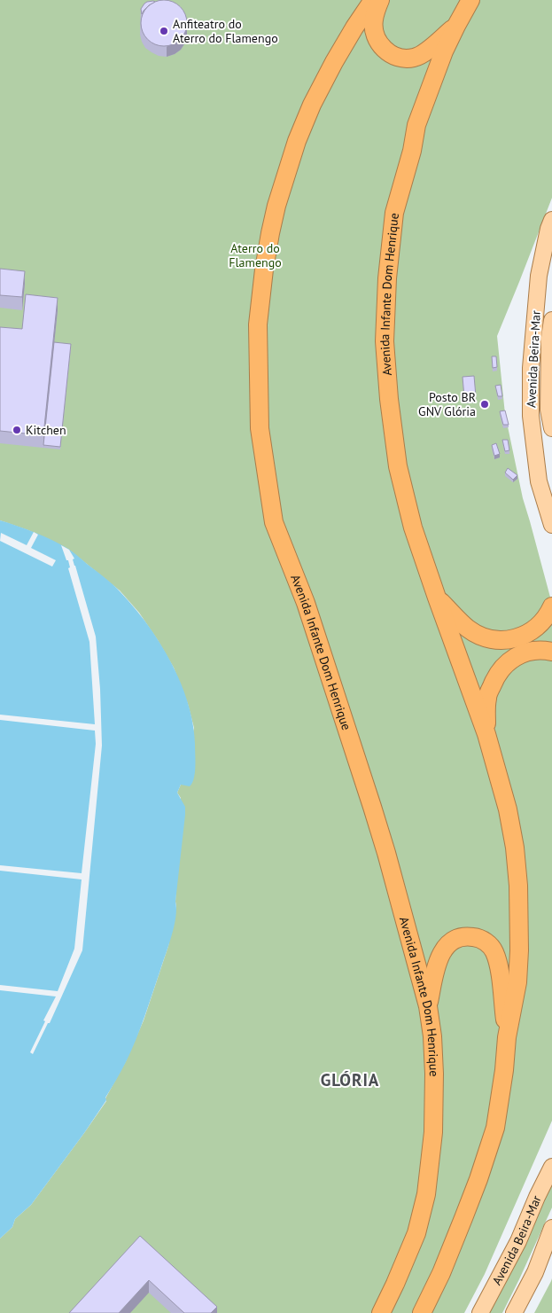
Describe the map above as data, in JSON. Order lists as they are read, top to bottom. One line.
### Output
{"streets":{"highway":["Avenida Infante Dom Henrique"],"main road":["Avenida Beira-Mar"]},"districts":["GLÓRIA"],"parks":["Aterro do Flamengo"],"places":["Anfiteatro do Aterro do Flamengo","Posto BR GNV Glória","Kitchen"]}
